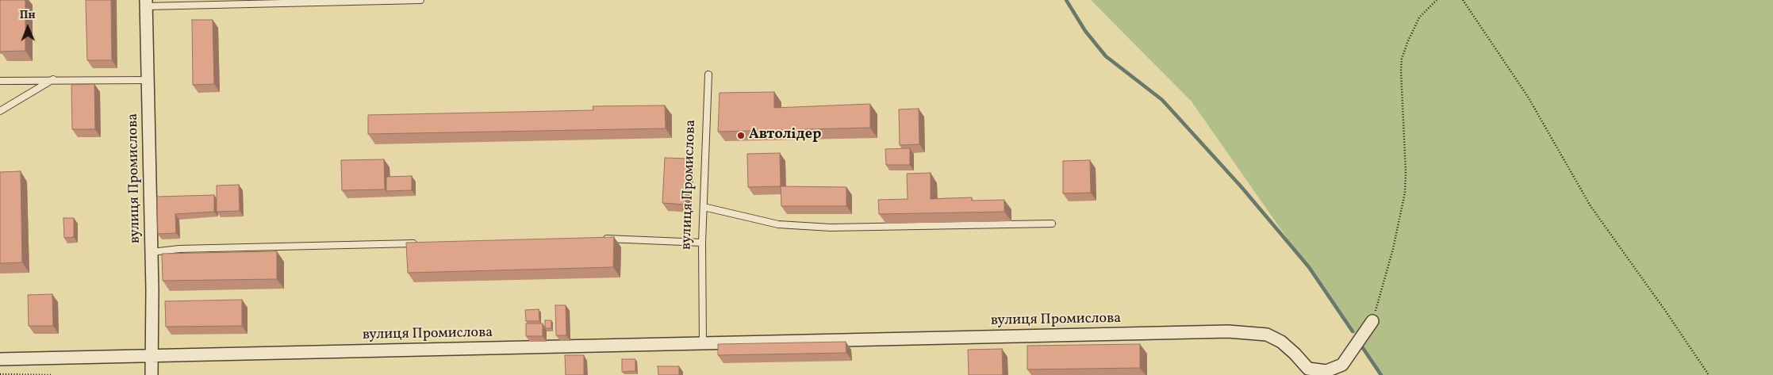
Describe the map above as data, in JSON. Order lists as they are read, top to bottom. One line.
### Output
{"streets":{"street":["вулиця Промислова"]},"places":["Автолідер"],"north":"top"}
